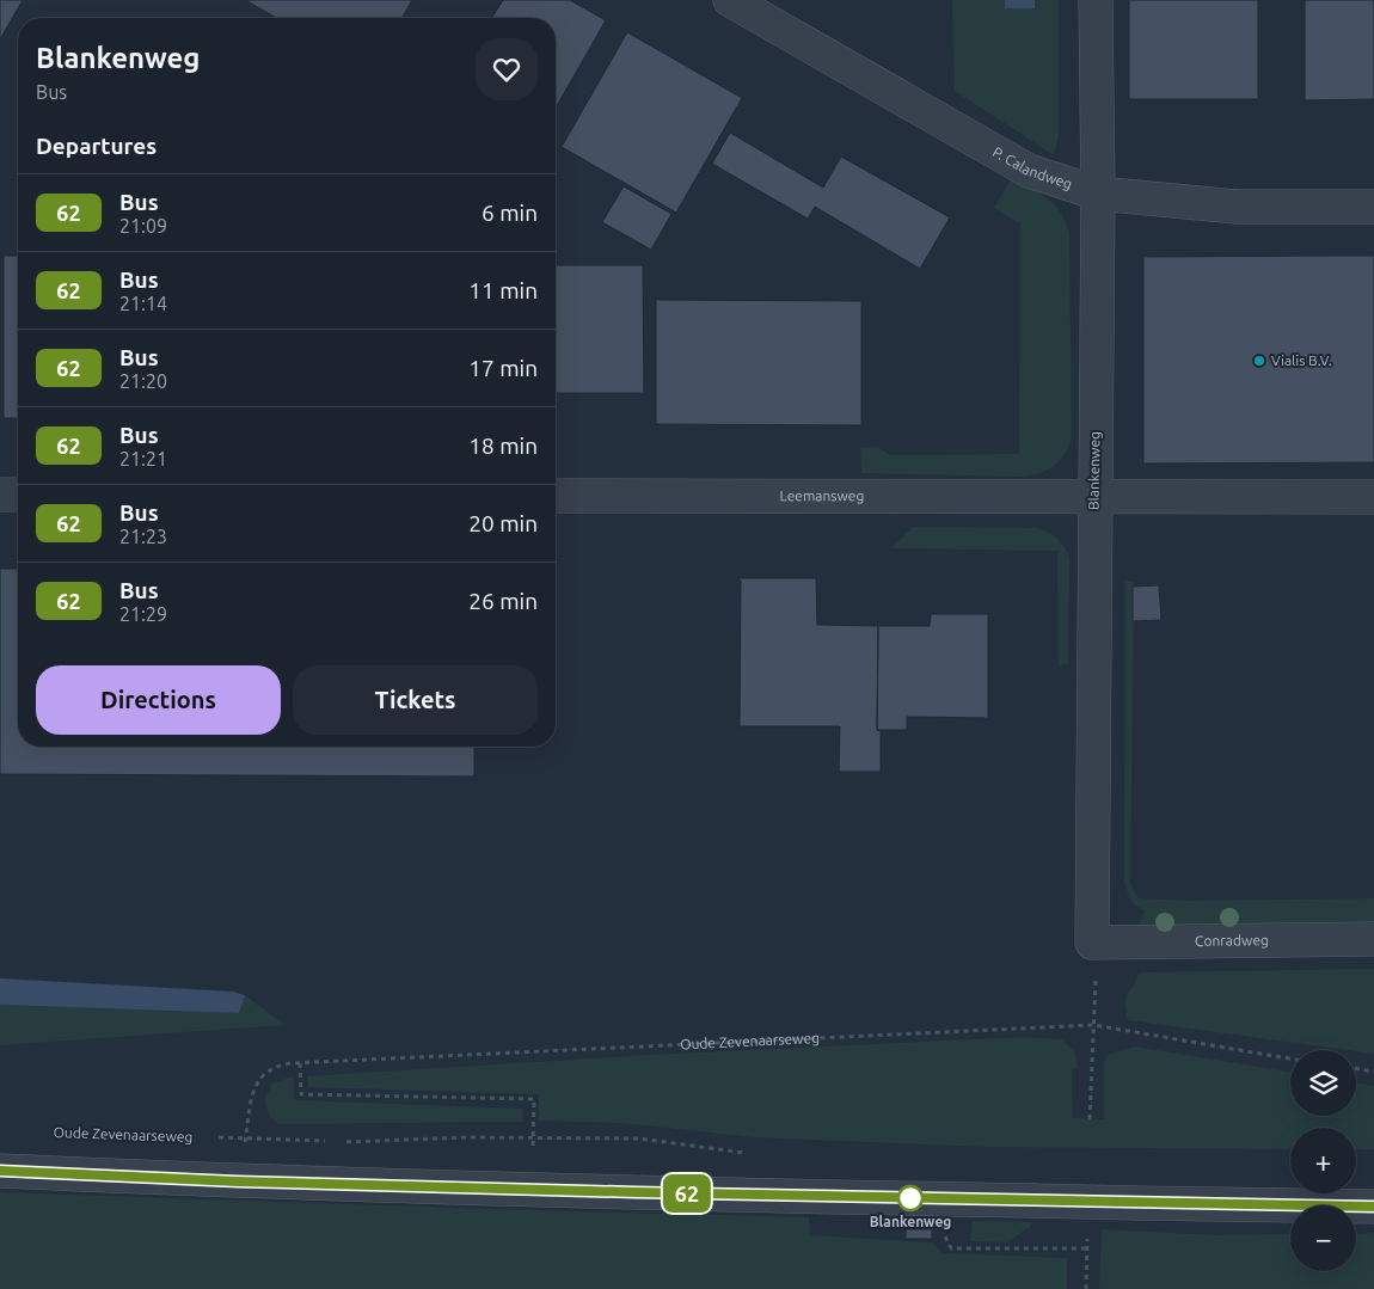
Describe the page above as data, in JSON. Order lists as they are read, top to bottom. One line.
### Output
{"streets":{"street":["P. Calandweg","Blankenweg","Leemansweg","Conradweg"],"path":["Oude Zevenaarseweg"]},"crossings":[["P. Calandweg","Blankenweg"],["Blankenweg","Leemansweg"],["Blankenweg","Conradweg"]],"places":["Vialis B.V.","Blankenweg"],"lines":["bus line 62"],"page":{"on_map":"62","heading":[["Blankenweg","Bus"],"Departures"],"list":[{"mark":"62","name":"Bus","note":"21:09","value":"6 min"},{"mark":"62","name":"Bus","note":"21:14","value":"11 min"},{"mark":"62","name":"Bus","note":"21:20","value":"17 min"},{"mark":"62","name":"Bus","note":"21:21","value":"18 min"},{"mark":"62","name":"Bus","note":"21:23","value":"20 min"},{"mark":"62","name":"Bus","note":"21:29","value":"26 min"}],"buttons":["Directions","Tickets"],"map_buttons":["+","−"]}}
